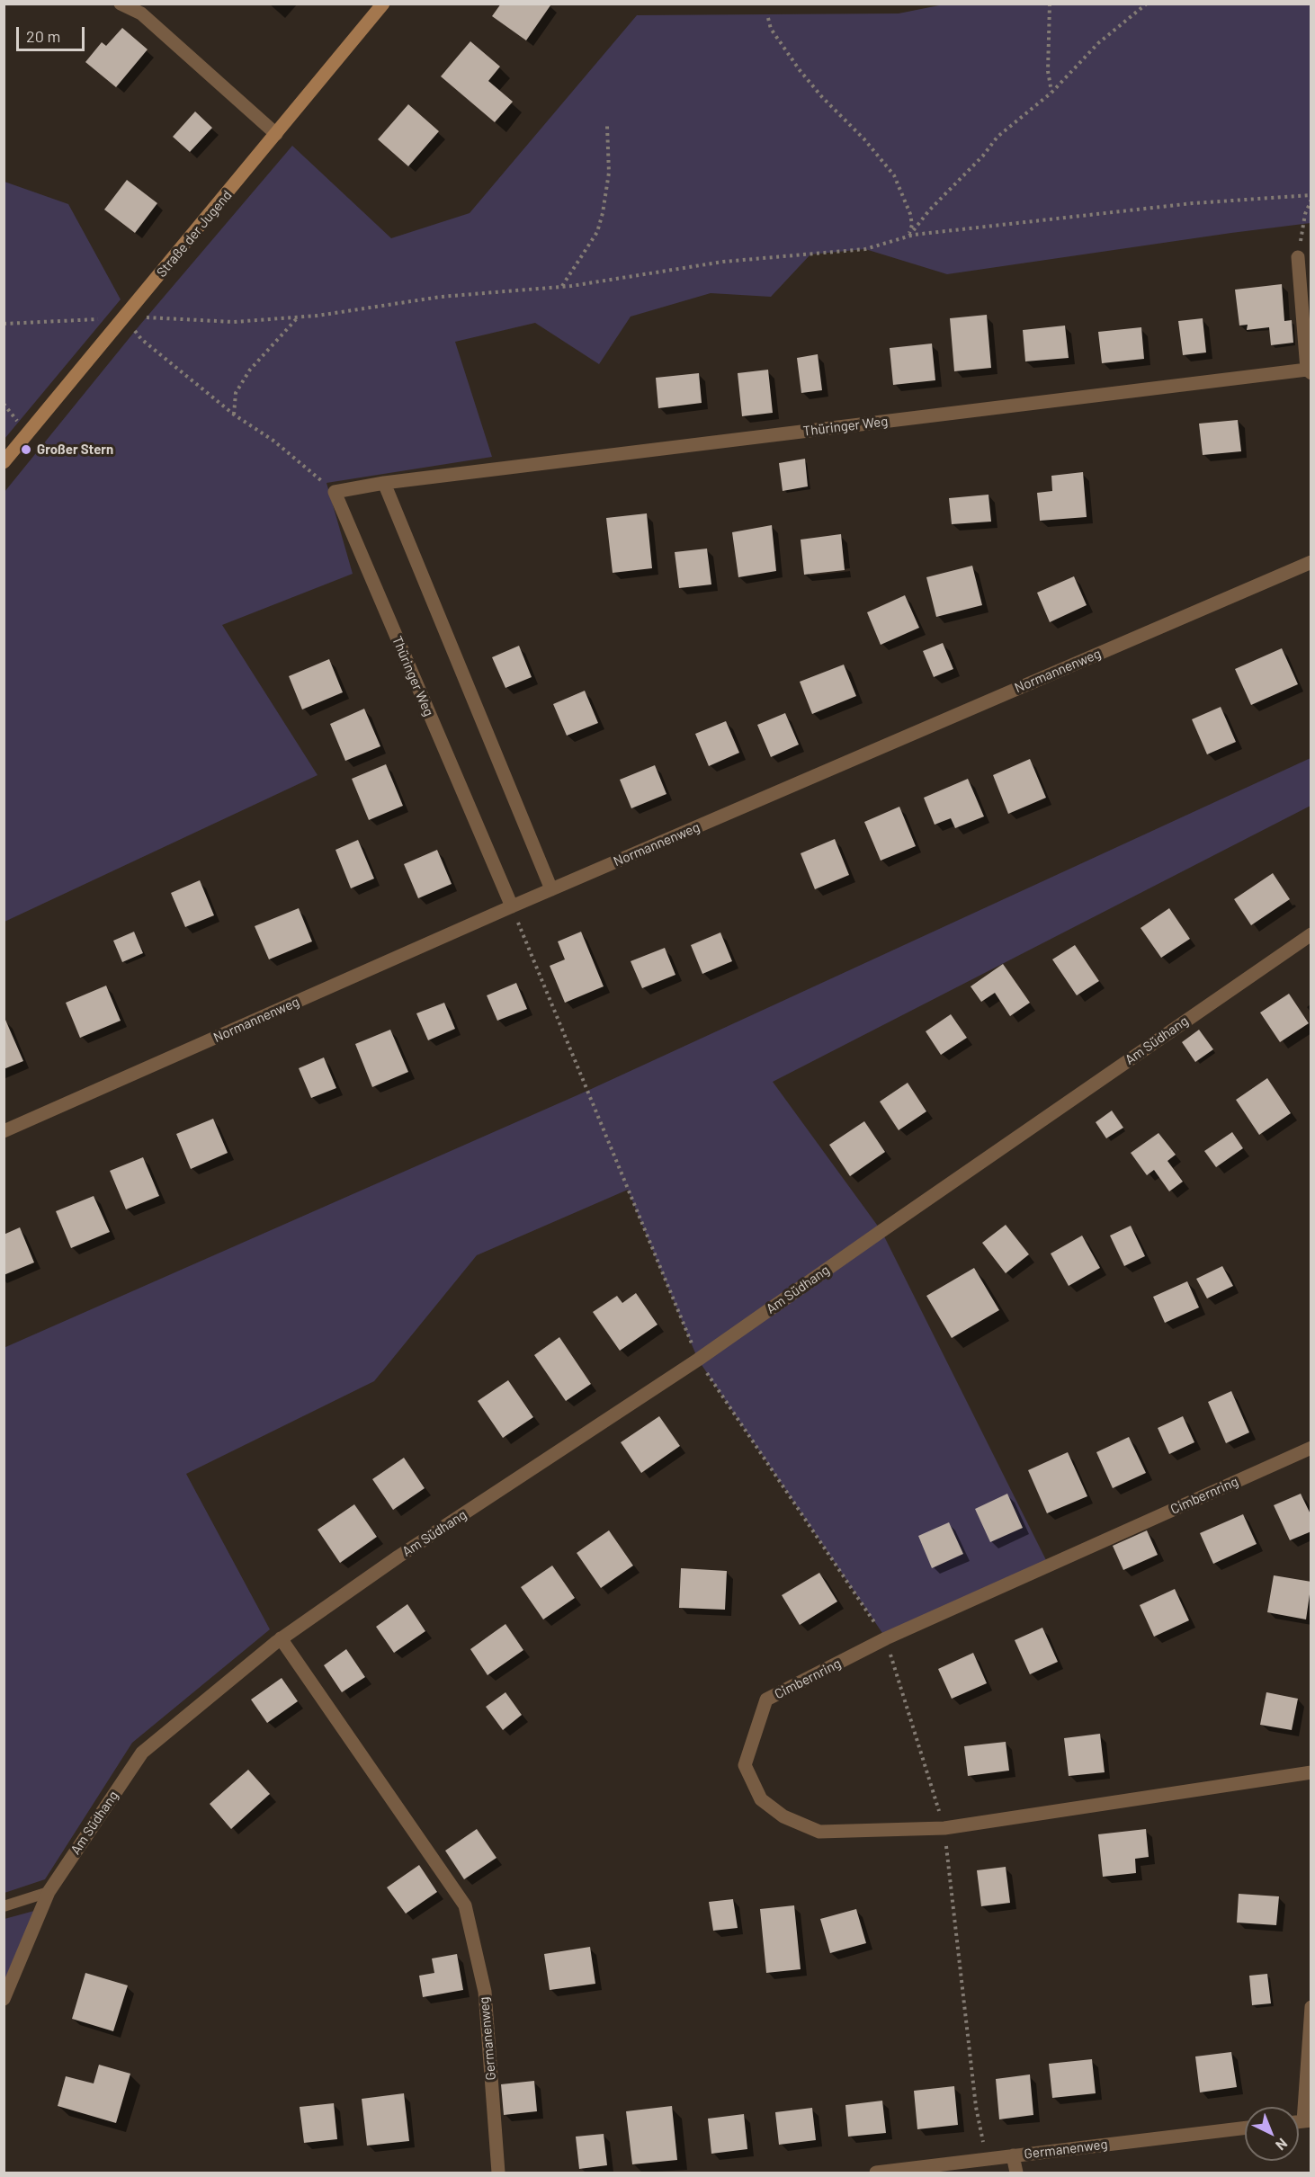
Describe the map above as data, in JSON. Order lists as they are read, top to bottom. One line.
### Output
{"streets":{"street":["Straße der Jugend","Thüringer Weg","Normannenweg","Am Südhang","Cimbernring","Germanenweg"]},"crossings":[["Thüringer Weg","Normannenweg"],["Am Südhang","Germanenweg"]],"places":["Großer Stern"],"scale_bar":"20 m","north":"bottom right"}
